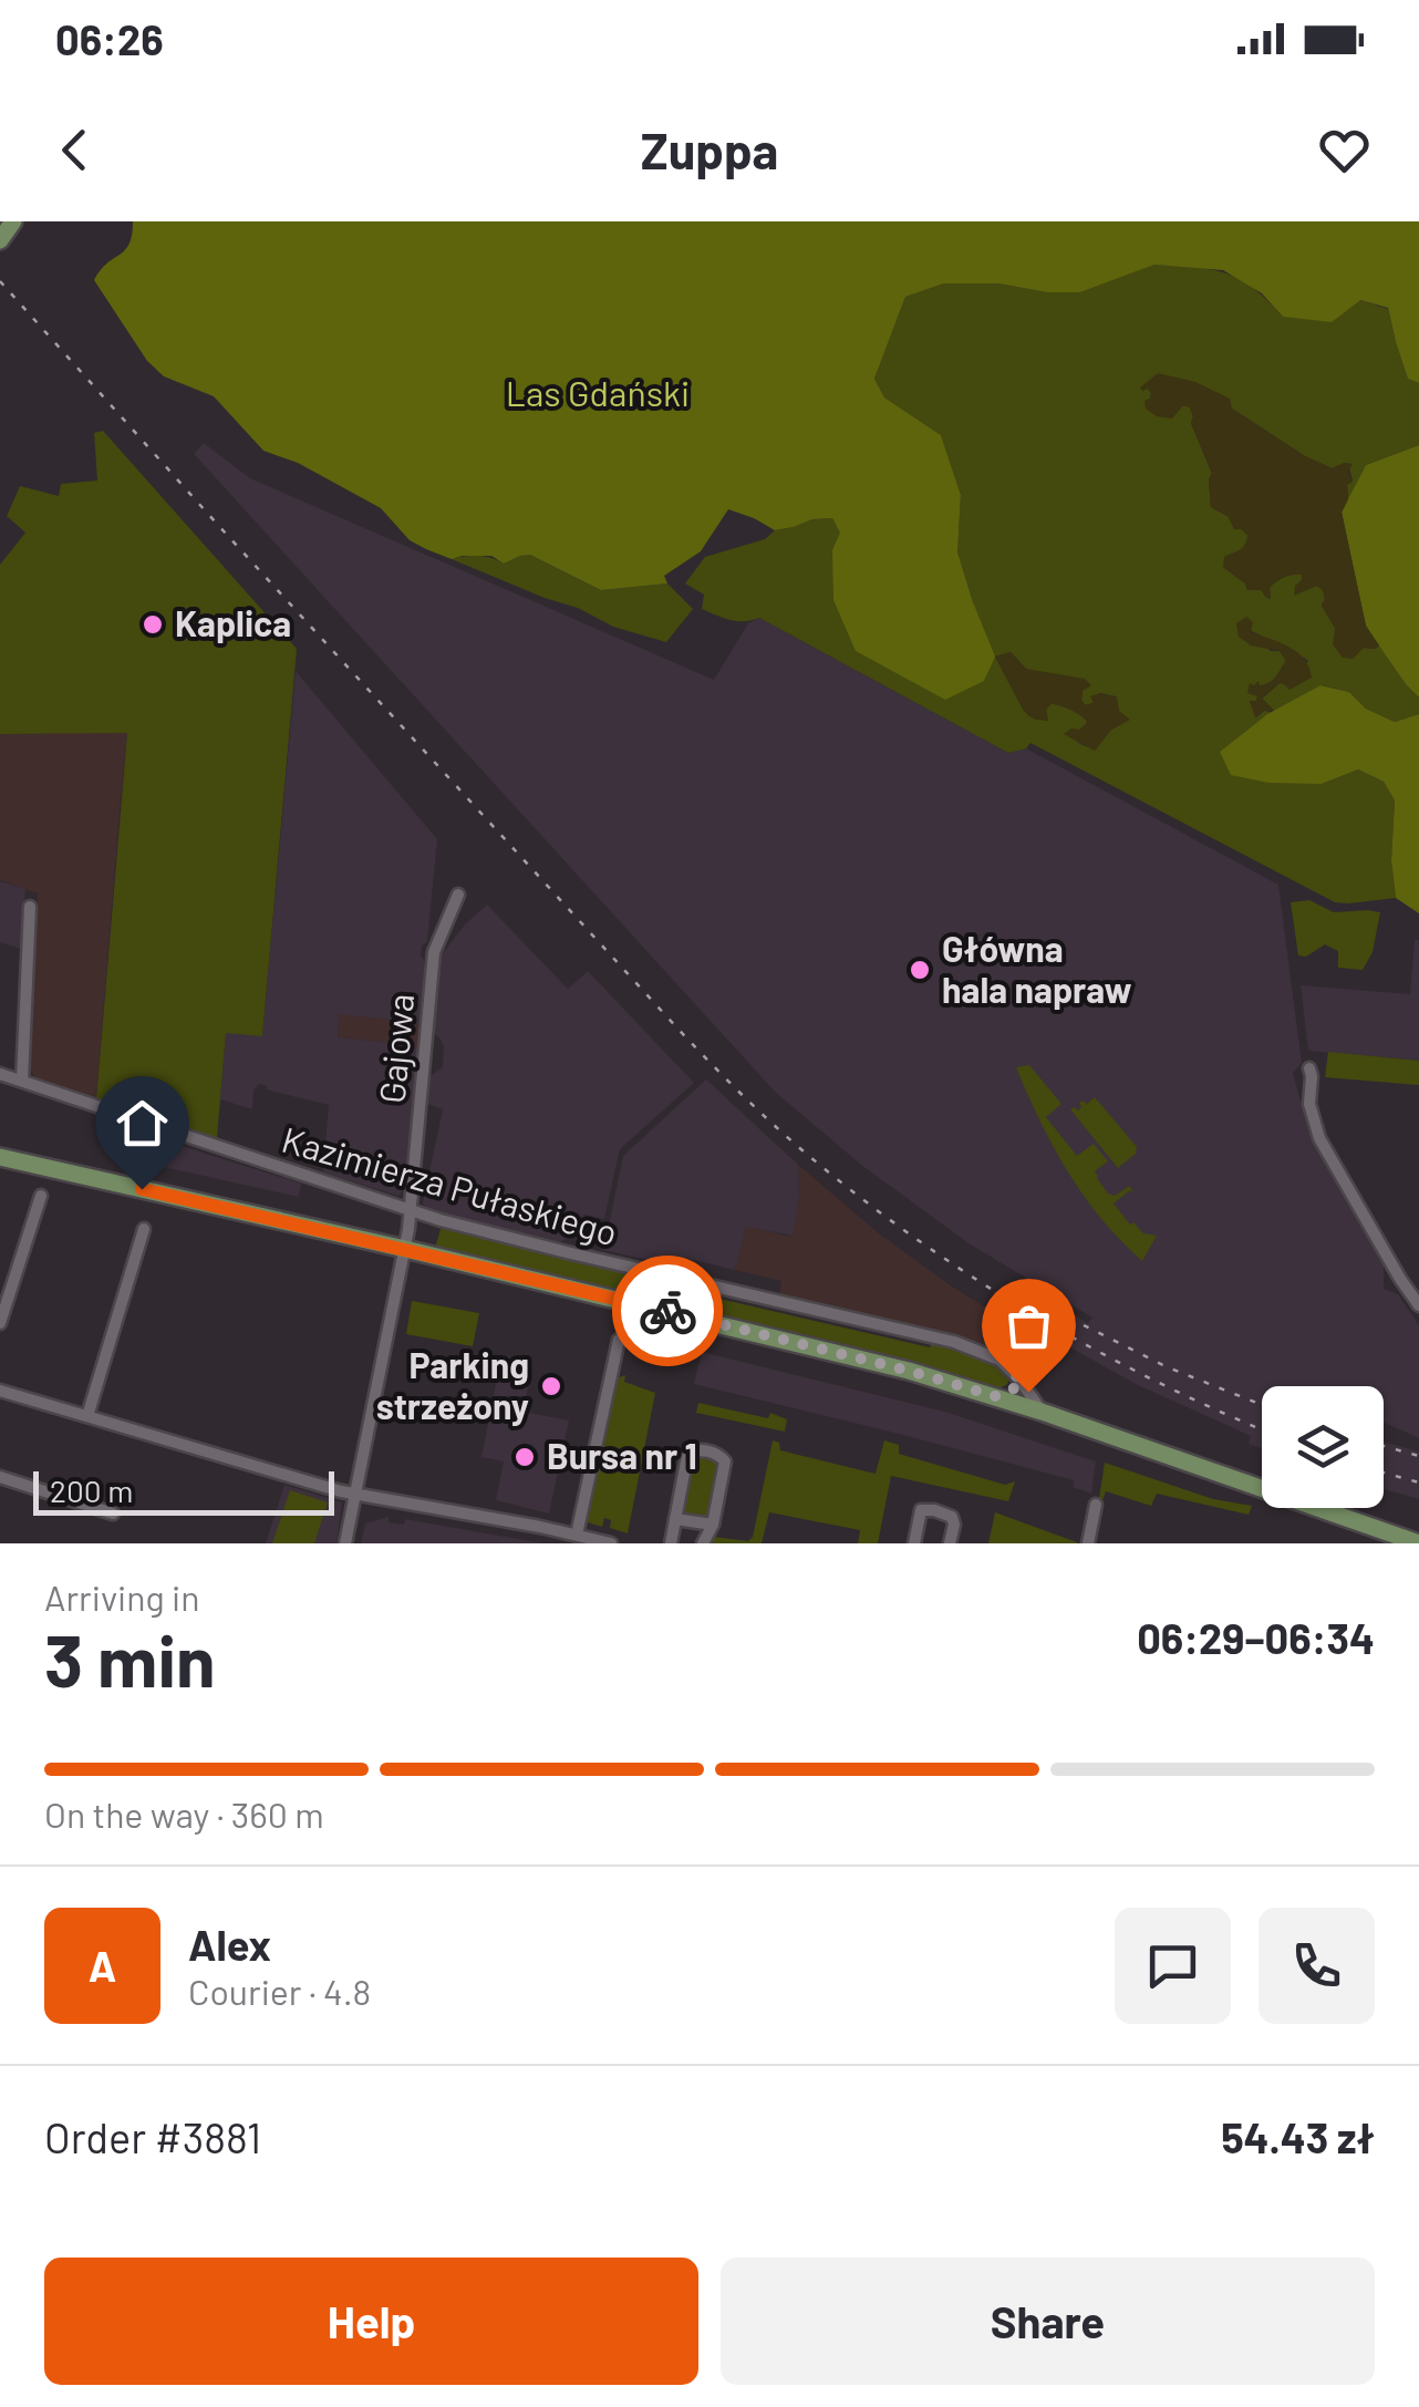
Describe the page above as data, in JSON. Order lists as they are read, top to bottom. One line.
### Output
{"streets":{"street":["Gajowa","Kazimierza Pułaskiego"]},"crossings":[["Gajowa","Kazimierza Pułaskiego"]],"parks":["Las Gdański"],"places":["Kaplica","Główna hala napraw","Parking strzeżony","Bursa nr 1"],"scale_bar":"200 m","page":{"status":"06:26","header":"Zuppa","scale":"200 m","heading":["3 min","Arriving in","06:29–06:34"],"panel":["Alex","Courier · 4.8","Order #3881","54.43 zł"],"bar":"On the way · 360 m","round":"A","buttons":["Help","Share"]}}
